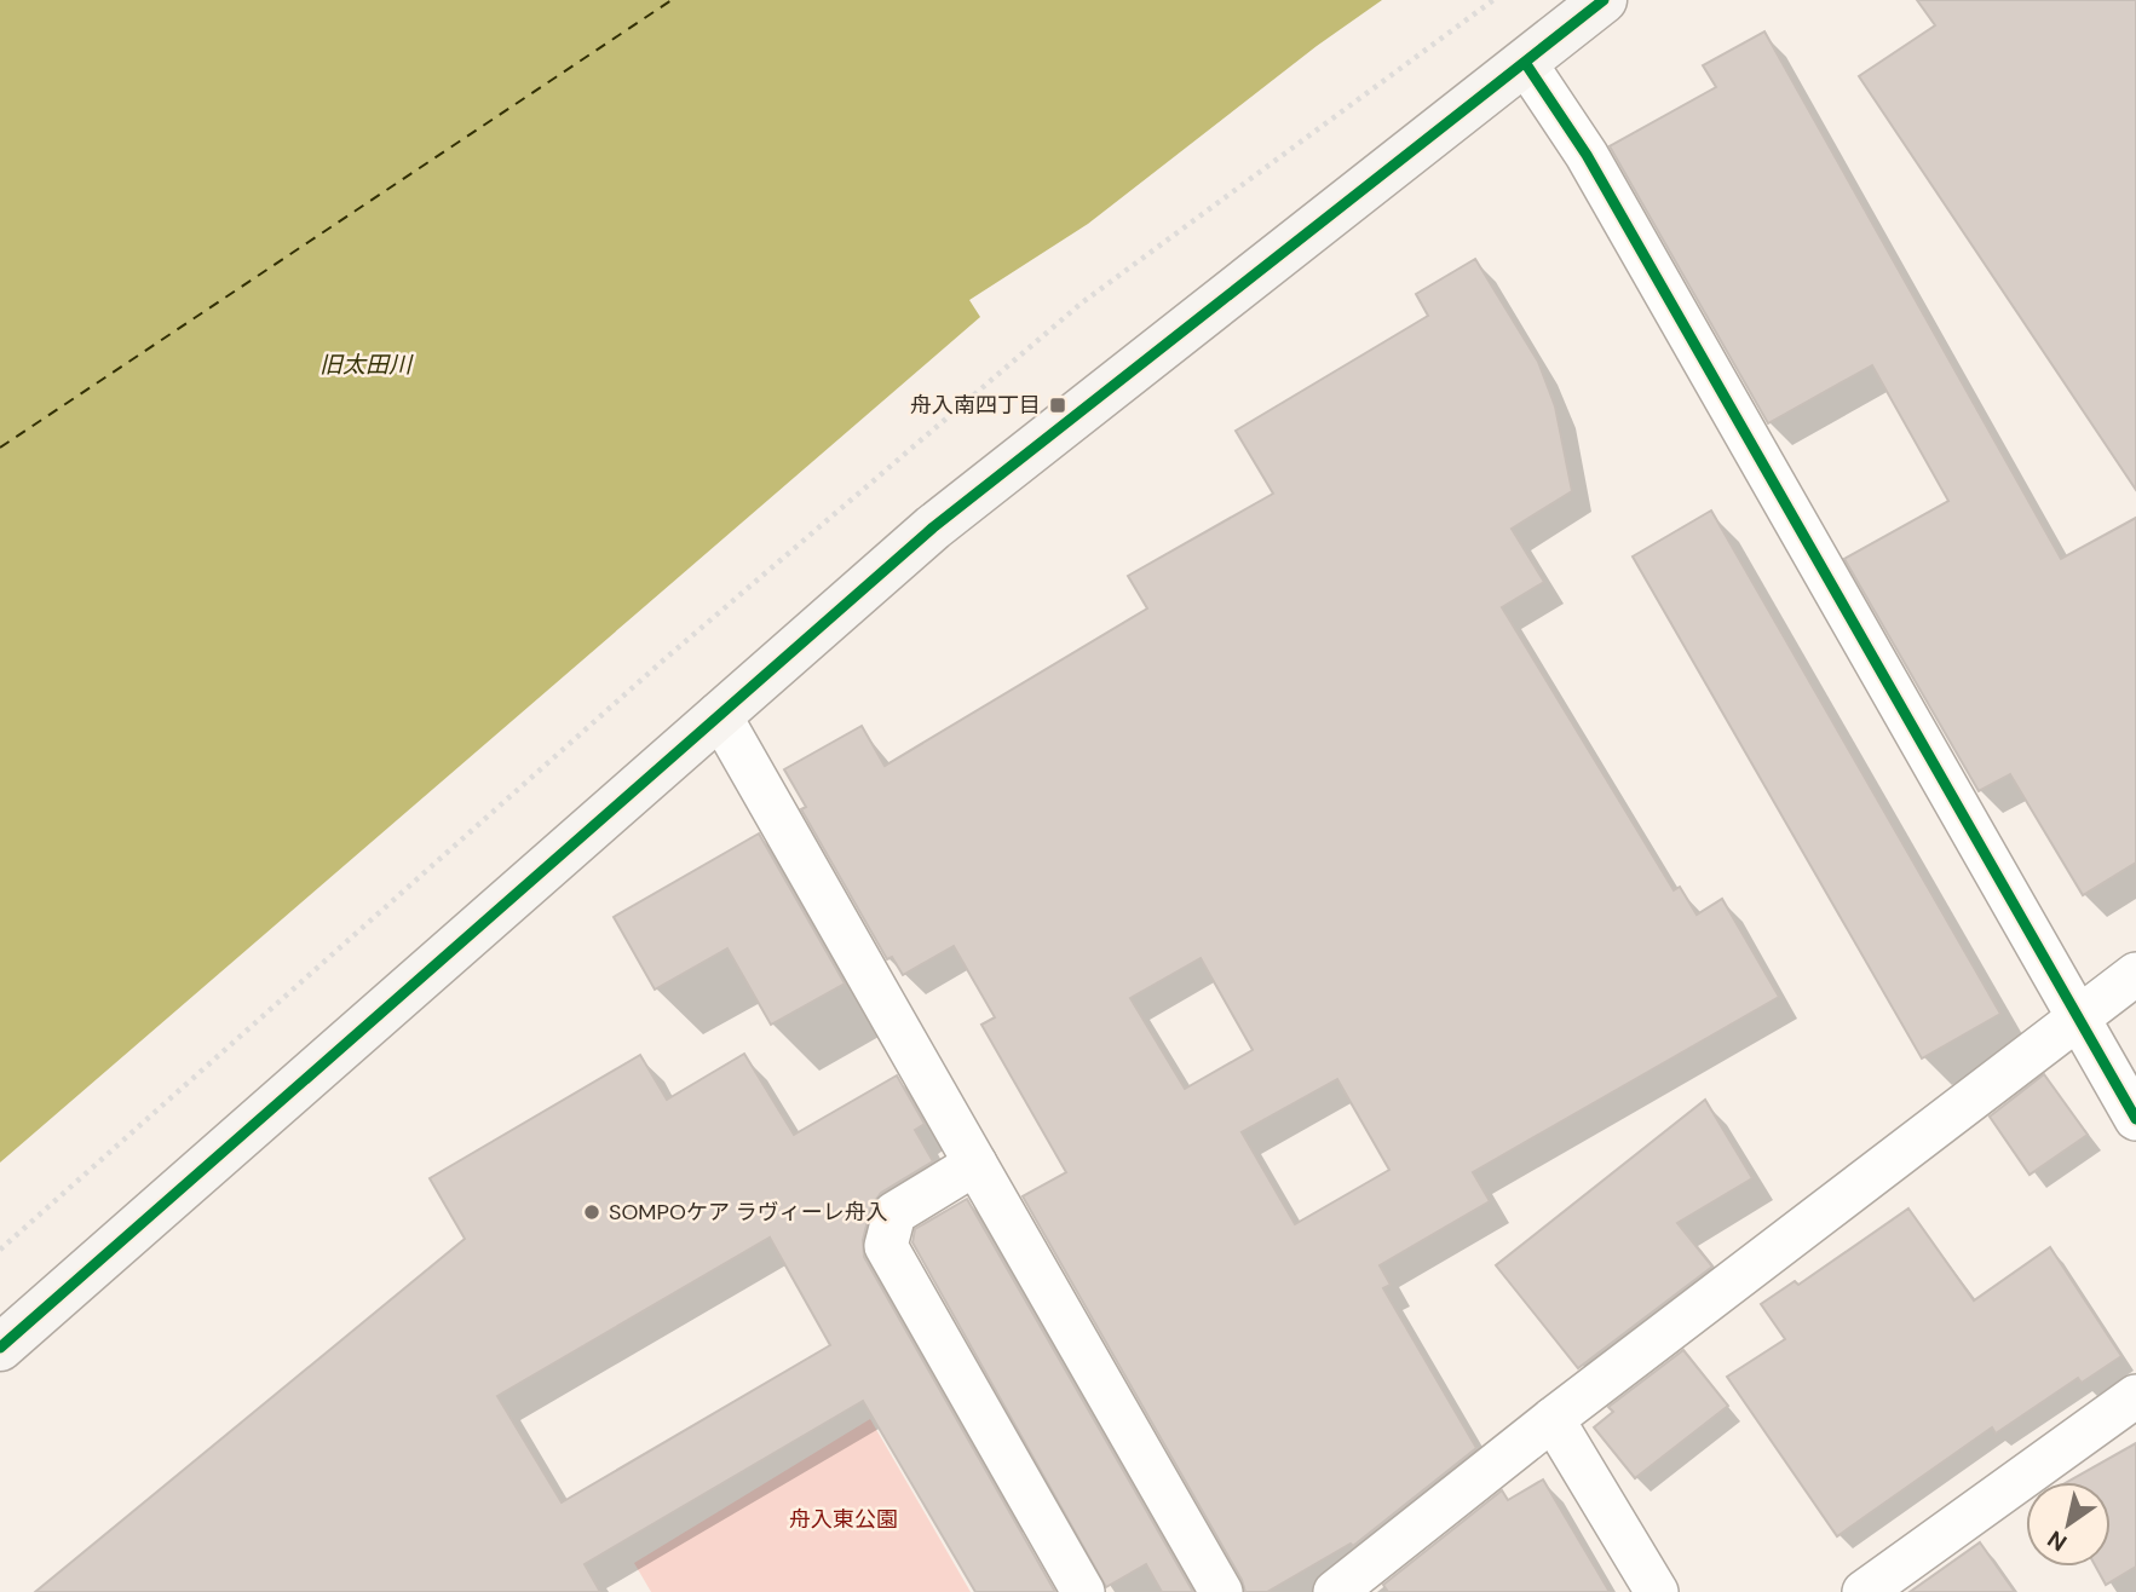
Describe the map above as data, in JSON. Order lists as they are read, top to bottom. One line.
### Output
{"water":["旧太田川"],"parks":["舟入東公園"],"places":{"transit":["舟入南四丁目"],"other":["SOMPOケア ラヴィーレ舟入"]},"north":"bottom left"}
